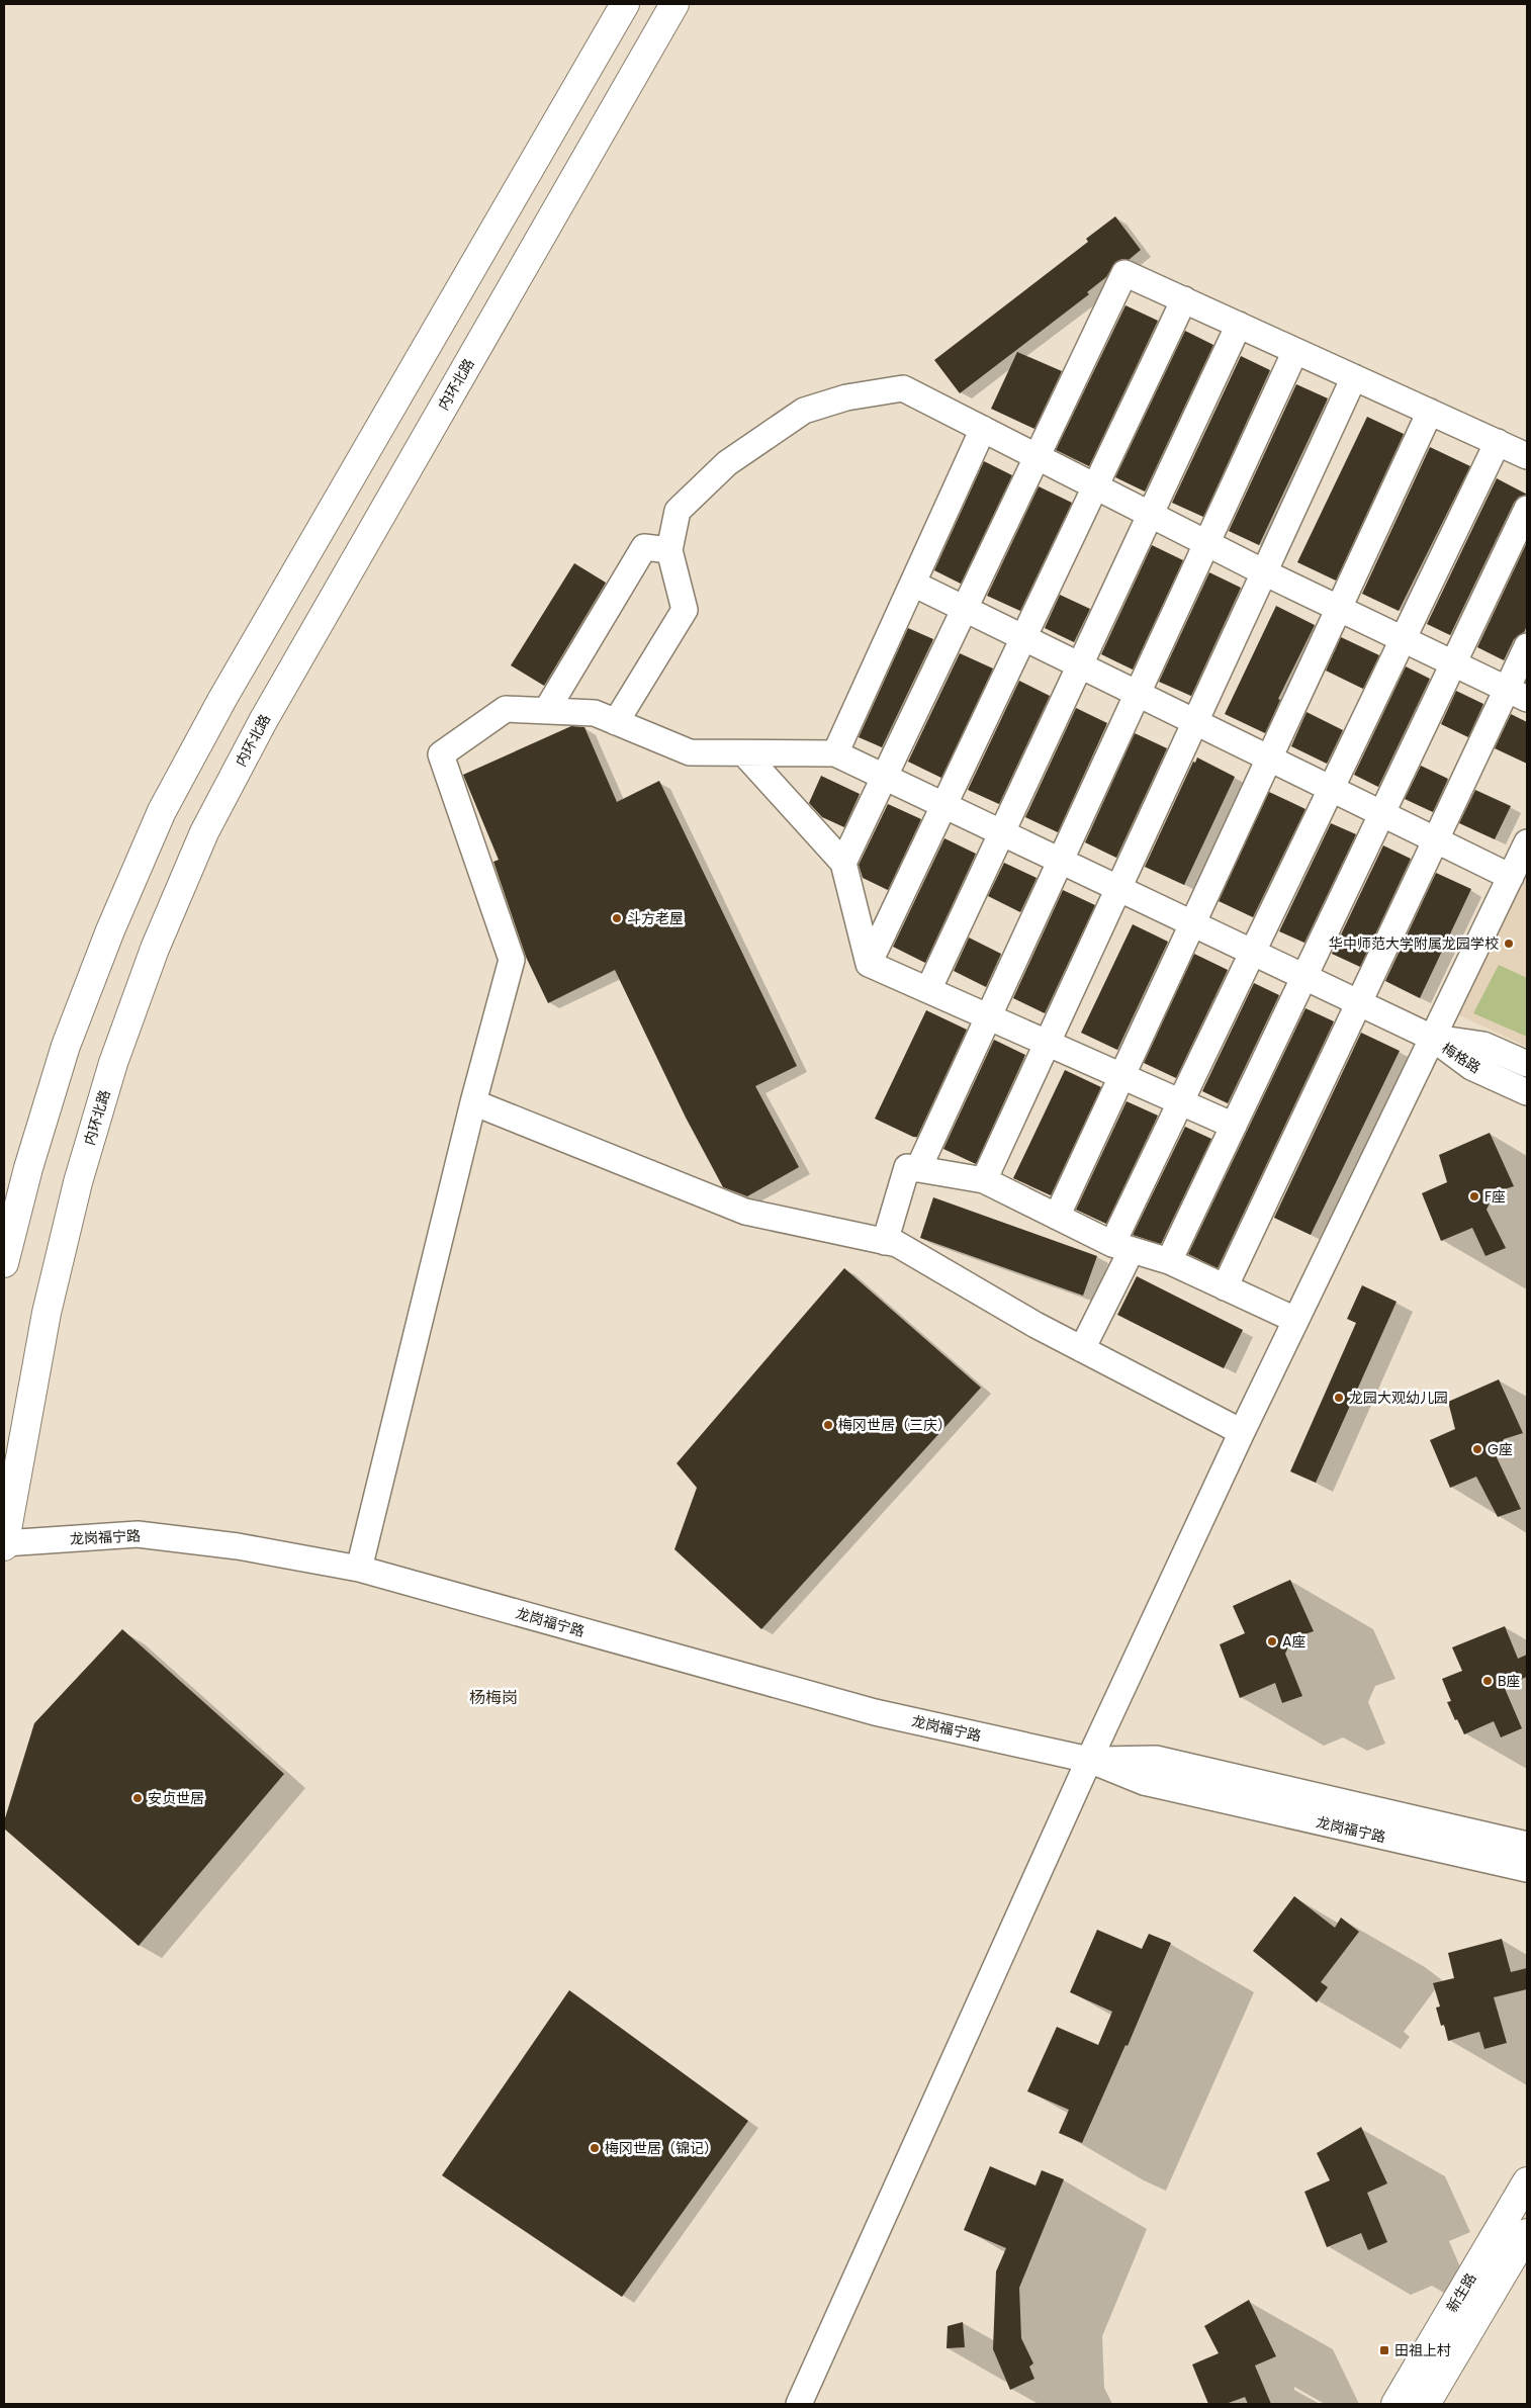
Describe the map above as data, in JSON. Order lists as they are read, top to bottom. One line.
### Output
{"streets":{"main road":["内环北路","新生路"],"street":["梅格路","龙岗福宁路"]},"crossings":[["内环北路","龙岗福宁路"]],"districts":["杨梅岗"],"places":{"other":["斗方老屋","华中师范大学附属龙园学校","F座","龙园大观幼儿园","梅冈世居（三庆）","G座","A座","B座","安贞世居","梅冈世居（锦记）"],"transit":["田祖上村"]}}
